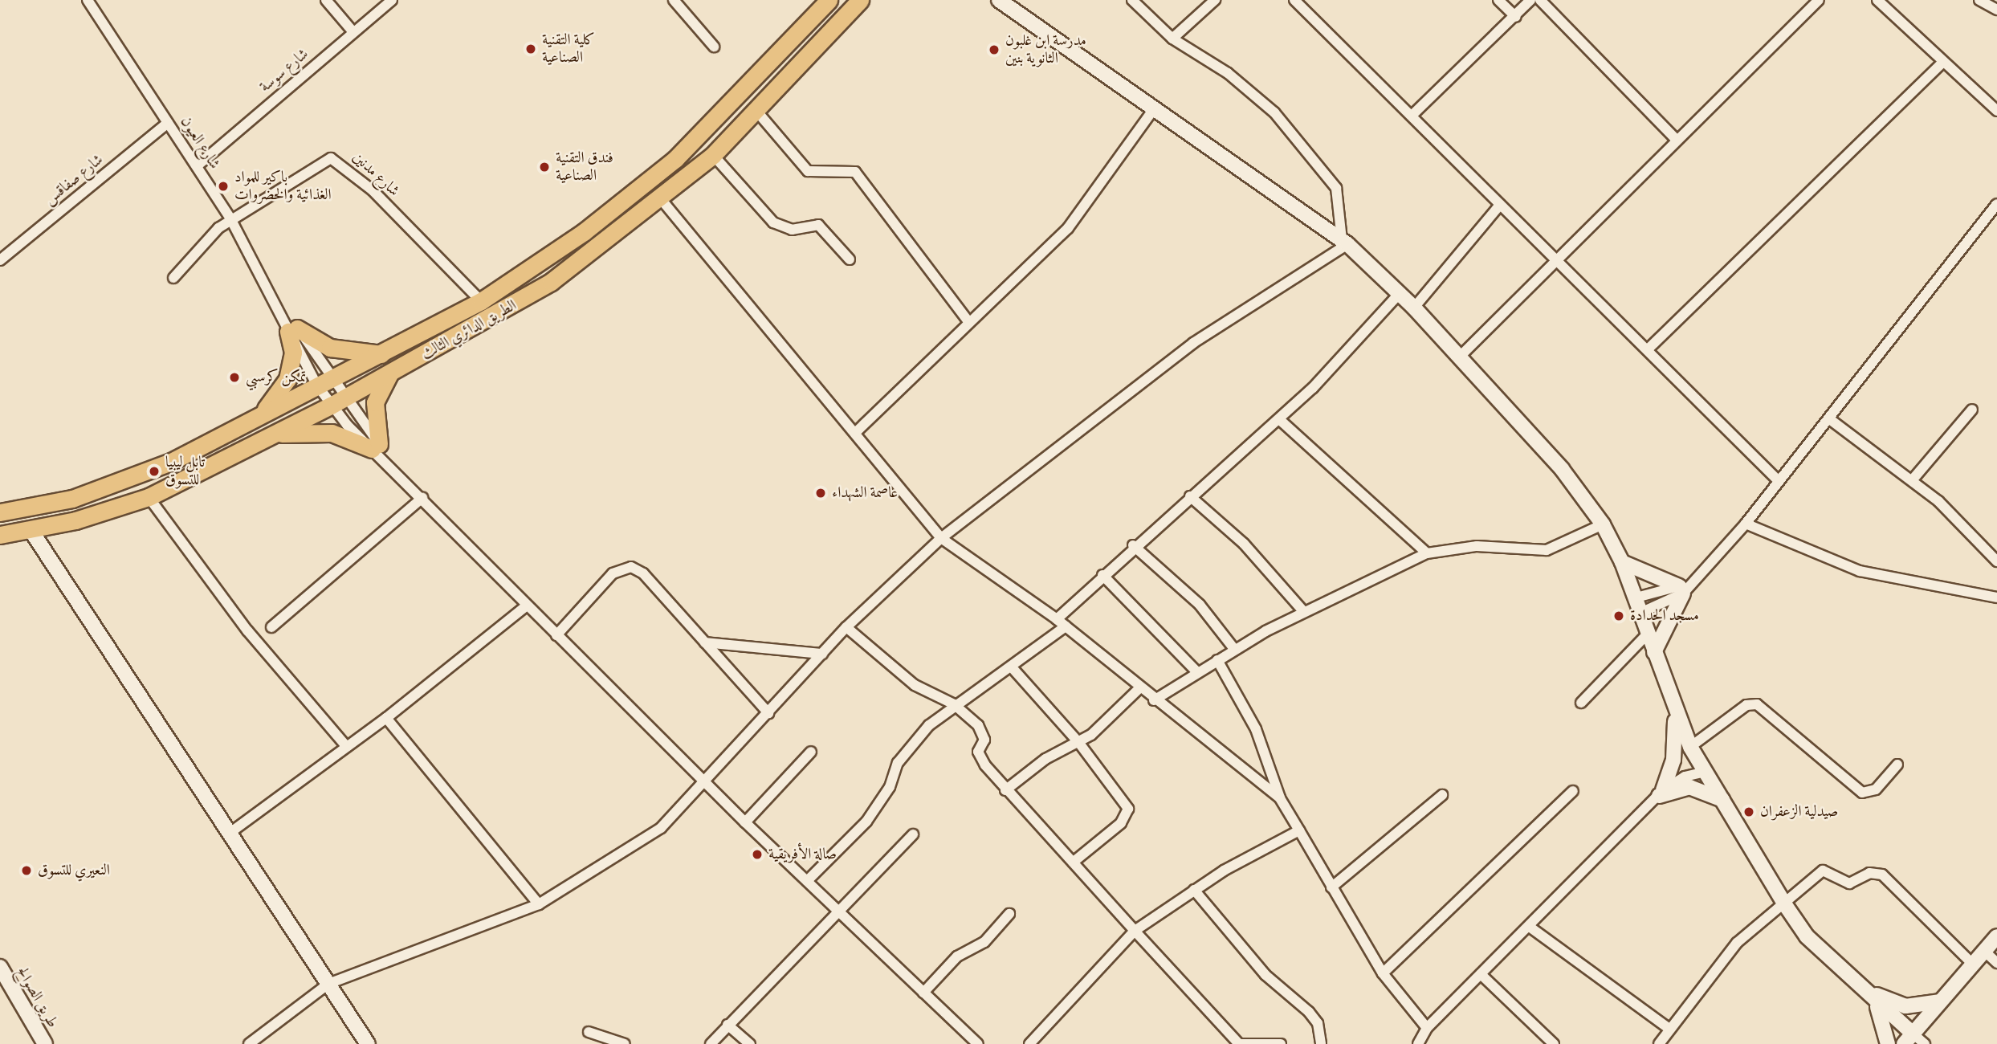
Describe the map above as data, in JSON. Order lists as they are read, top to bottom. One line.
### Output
{"streets":{"main road":["الطريق الدائري الثالث"],"street":["شارع سوسة","شارع العيون","شارع مدنين","شارع صفاقس","طريق الصوالح"]},"crossings":[["شارع سوسة","شارع العيون"],["شارع العيون","شارع مدنين"],["شارع العيون","شارع صفاقس"],["شارع مدنين","الطريق الدائري الثالث"]],"places":["كلية التقنية الصناعية","مدرسة ابن غلبون الثانوية بنين","فندق التقنية الصناعية","باكير للمواد الغذائية والخضروات","تمكن كرسبي","تابل ليبيا للتسوق","عاصمة الشهداء","مسجد الحدادة","صيدلية الزعفران","صالة الأفريقية","النعيري للتسوق"]}
